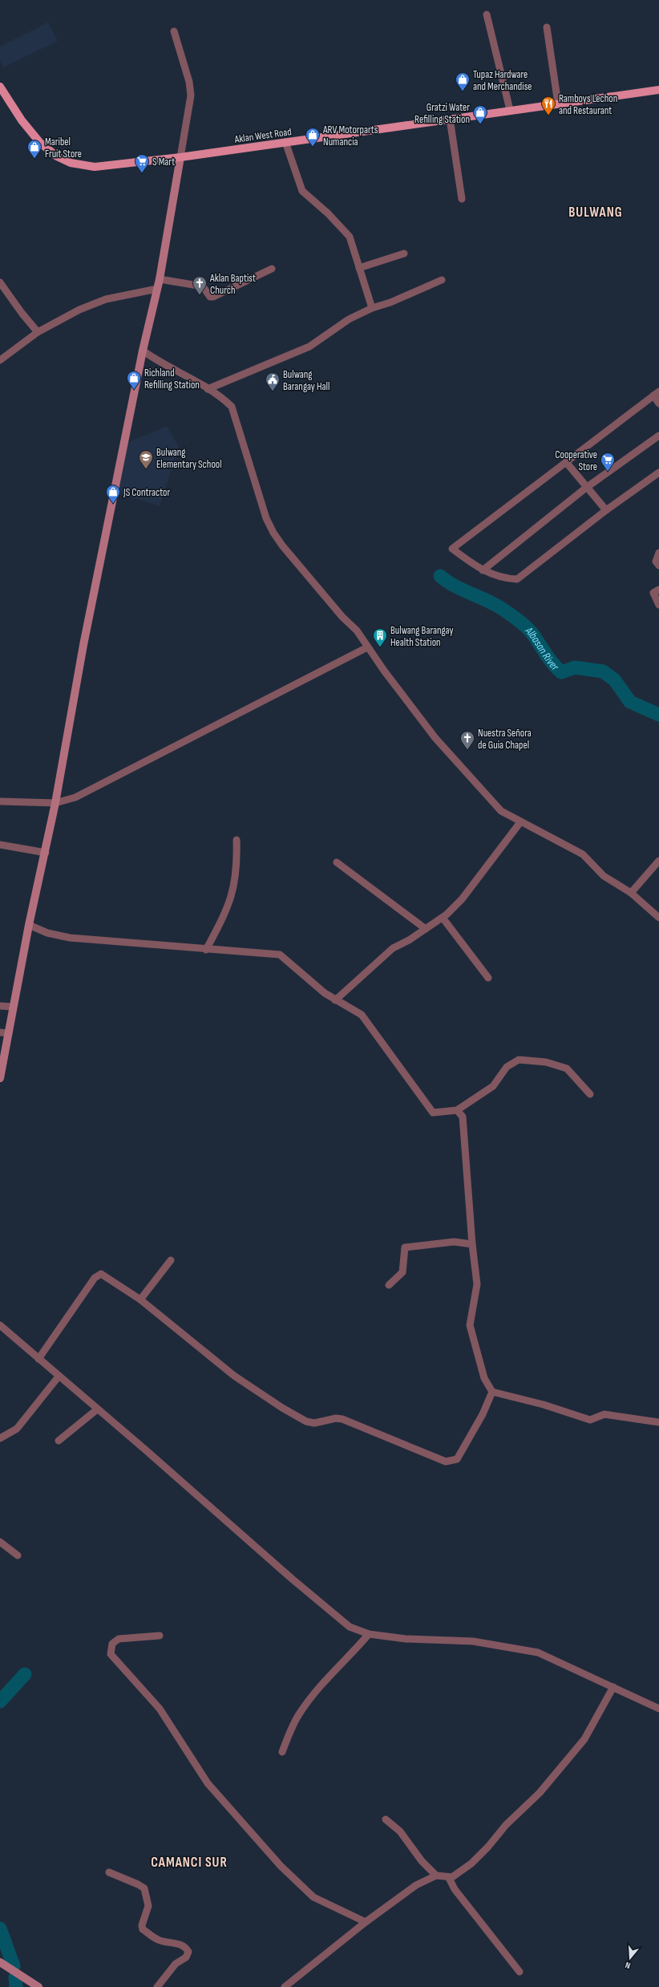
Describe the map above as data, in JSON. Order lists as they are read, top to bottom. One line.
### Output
{"streets":{"main road":["Aklan West Road"]},"districts":["BULWANG","CAMANCI SUR"],"water":["Albasan River"],"places":{"shop":["Tupaz Hardware and Merchandise","Gratzi Water Refilling Station","ARV Motorparts Numancia","Maribel Fruit Store","Richland Refilling Station","JS Contractor"],"restaurant":["Ramboys Lechon and Restaurant"],"supermarket":["S Mart","Cooperative Store"],"church":["Aklan Baptist Church","Nuestra Señora de Guia Chapel"],"public building":["Bulwang Barangay Hall"],"school or university":["Bulwang Elementary School"],"building":["Bulwang Barangay Health Station"]},"north":"bottom"}
